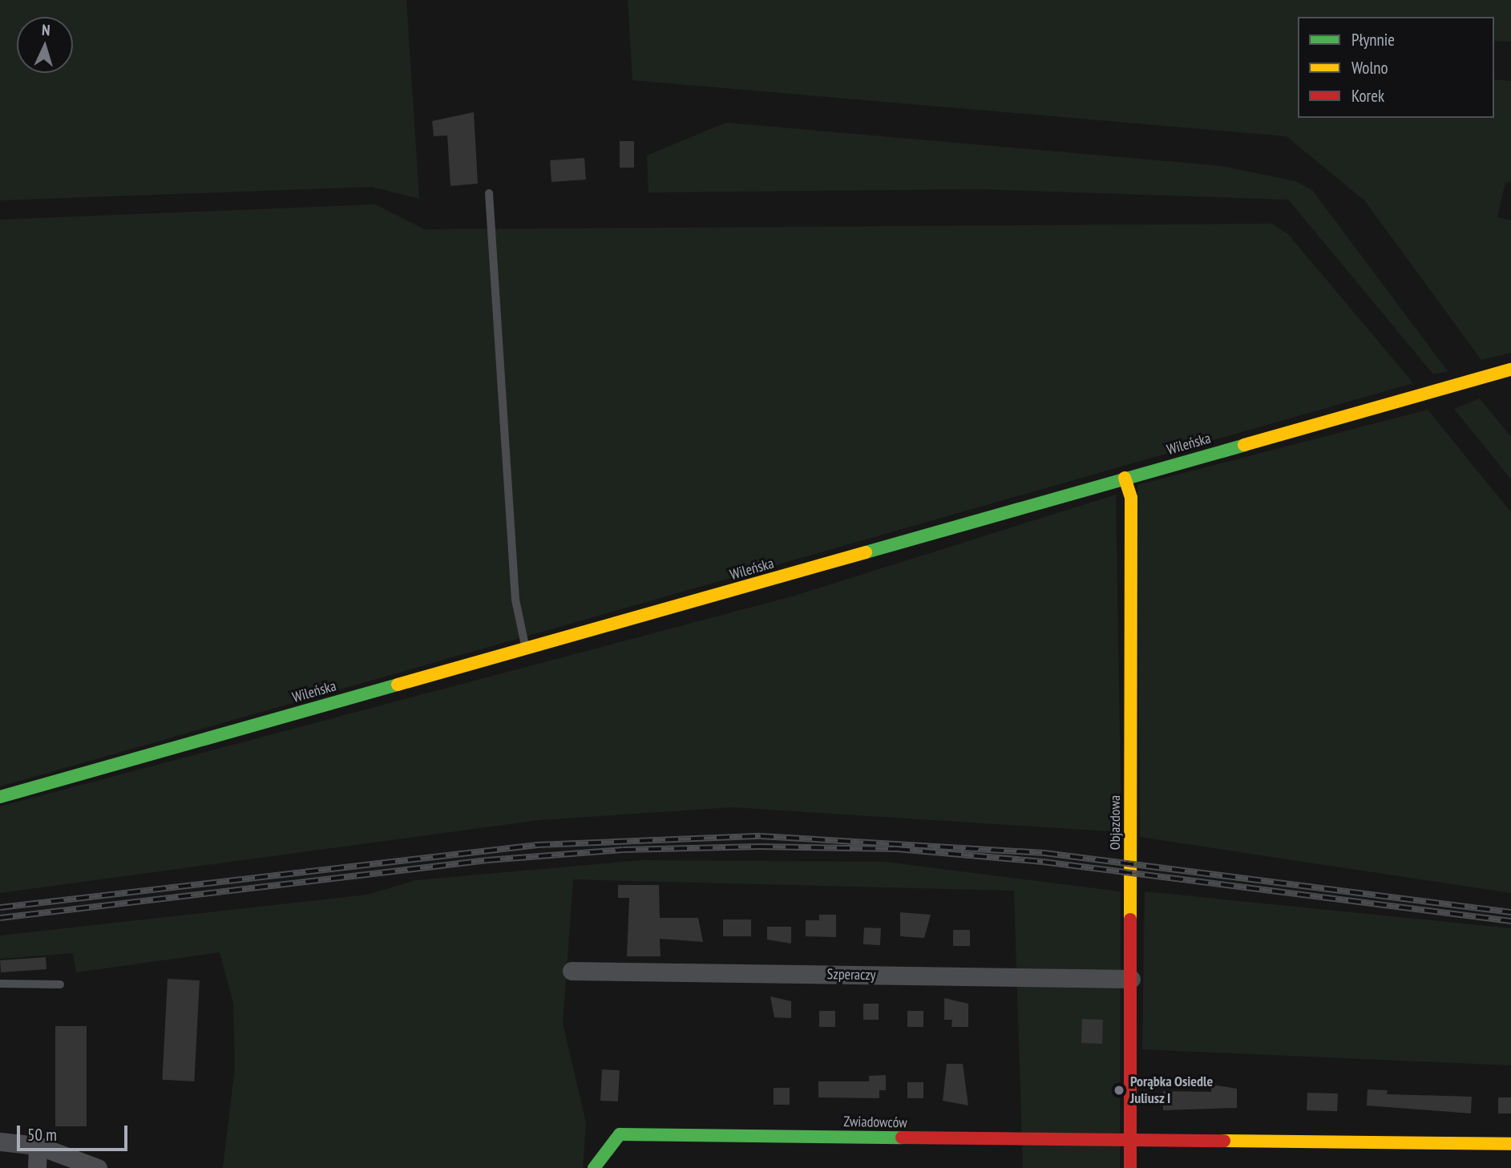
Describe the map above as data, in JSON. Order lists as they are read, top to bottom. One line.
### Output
{"streets":{"street":["Wileńska","Objazdowa","Szperaczy","Zwiadowców"]},"crossings":[["Wileńska","Objazdowa"],["Objazdowa","Szperaczy"],["Objazdowa","Zwiadowców"]],"places":["Porąbka Osiedle Juliusz I"],"legend":["Płynnie","Wolno","Korek"],"scale_bar":"50 m","north":"top"}
